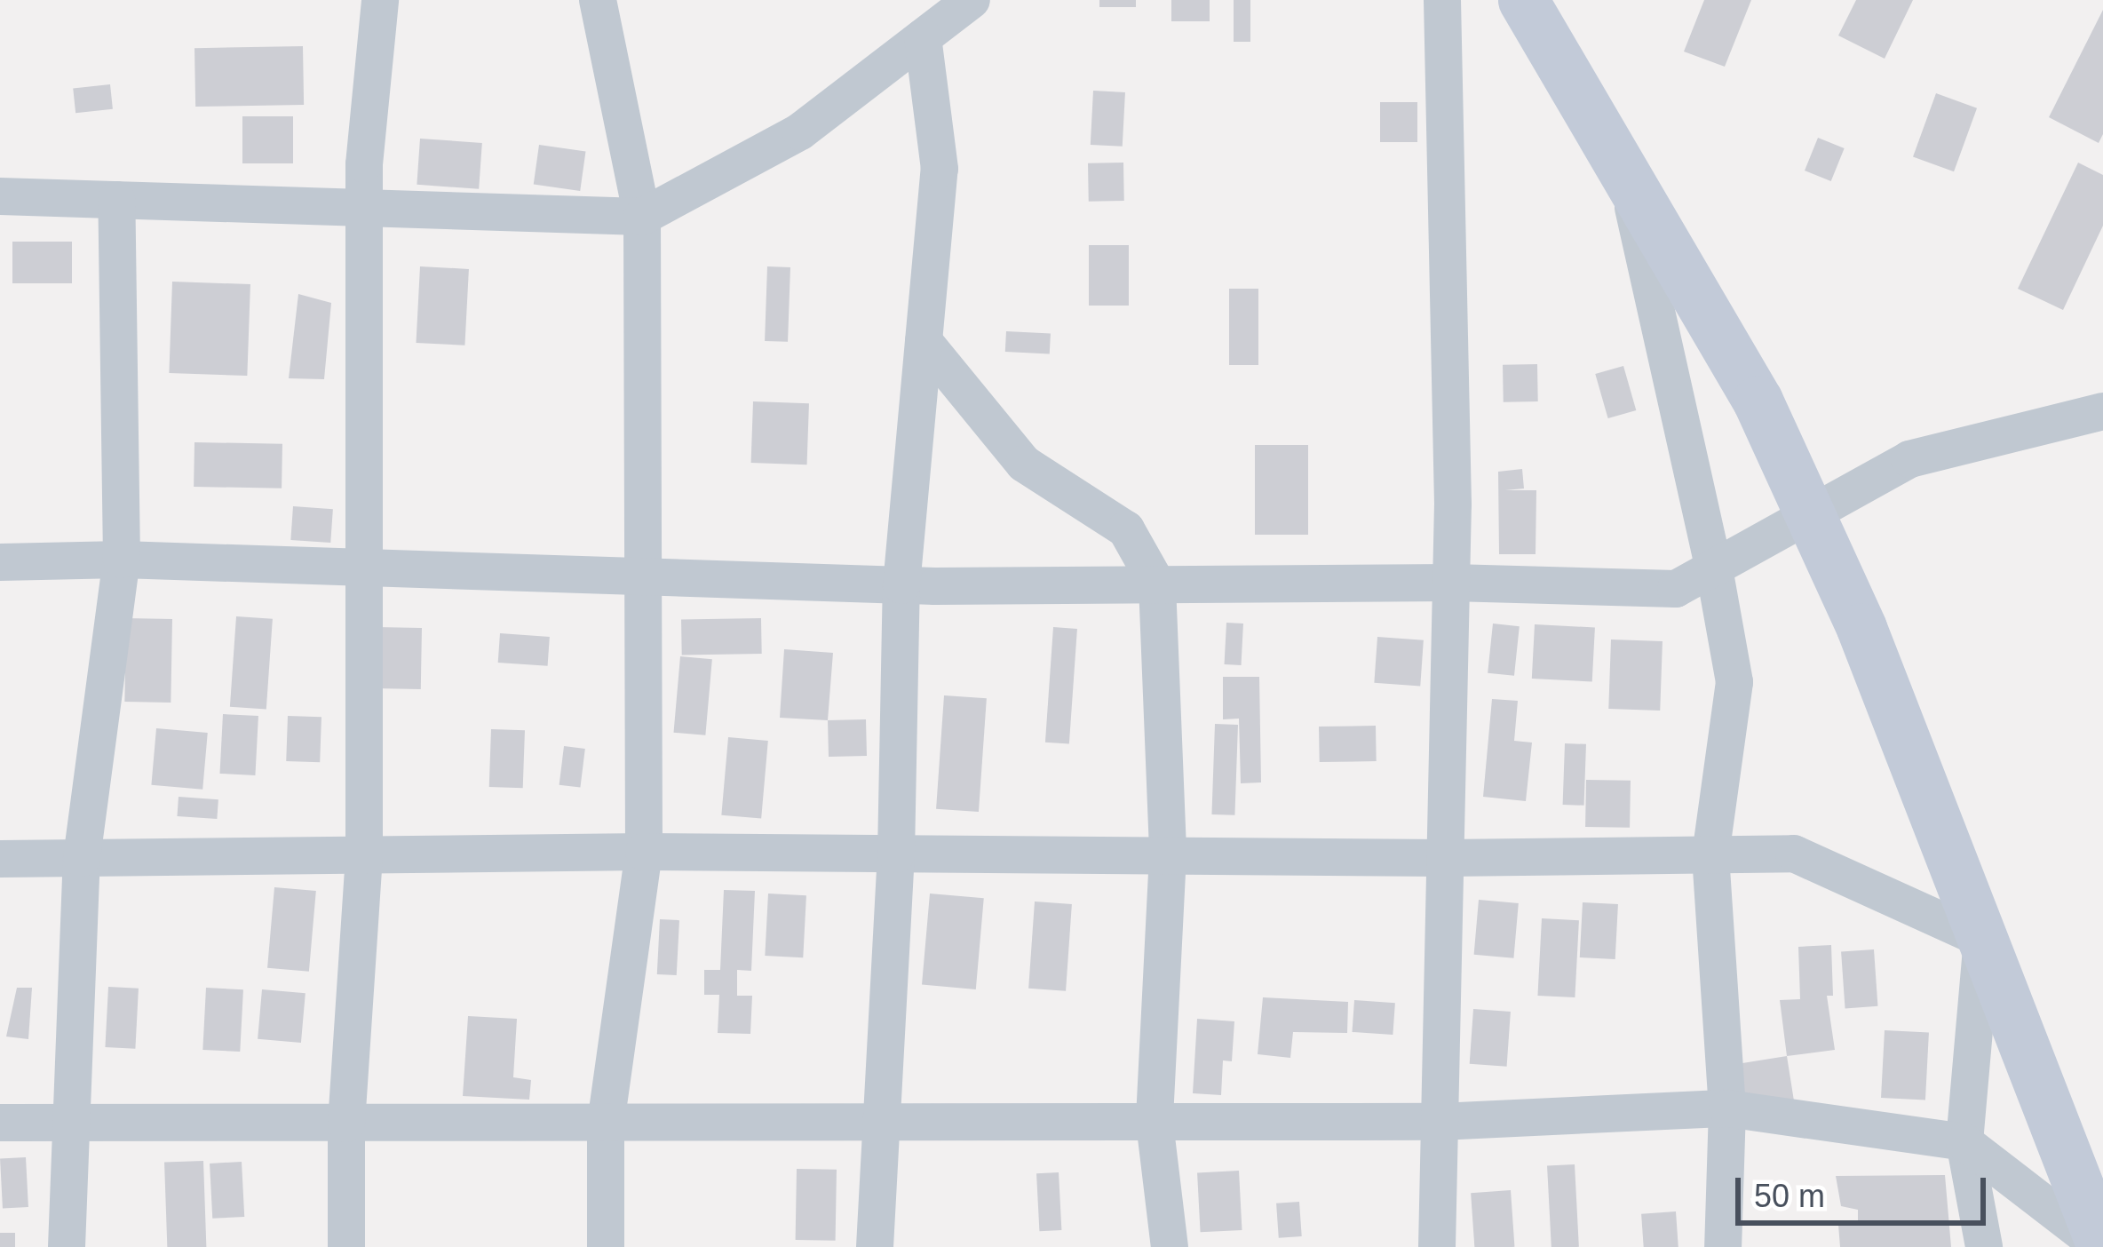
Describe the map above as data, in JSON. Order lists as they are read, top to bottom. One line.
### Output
{"scale_bar":"50 m"}
